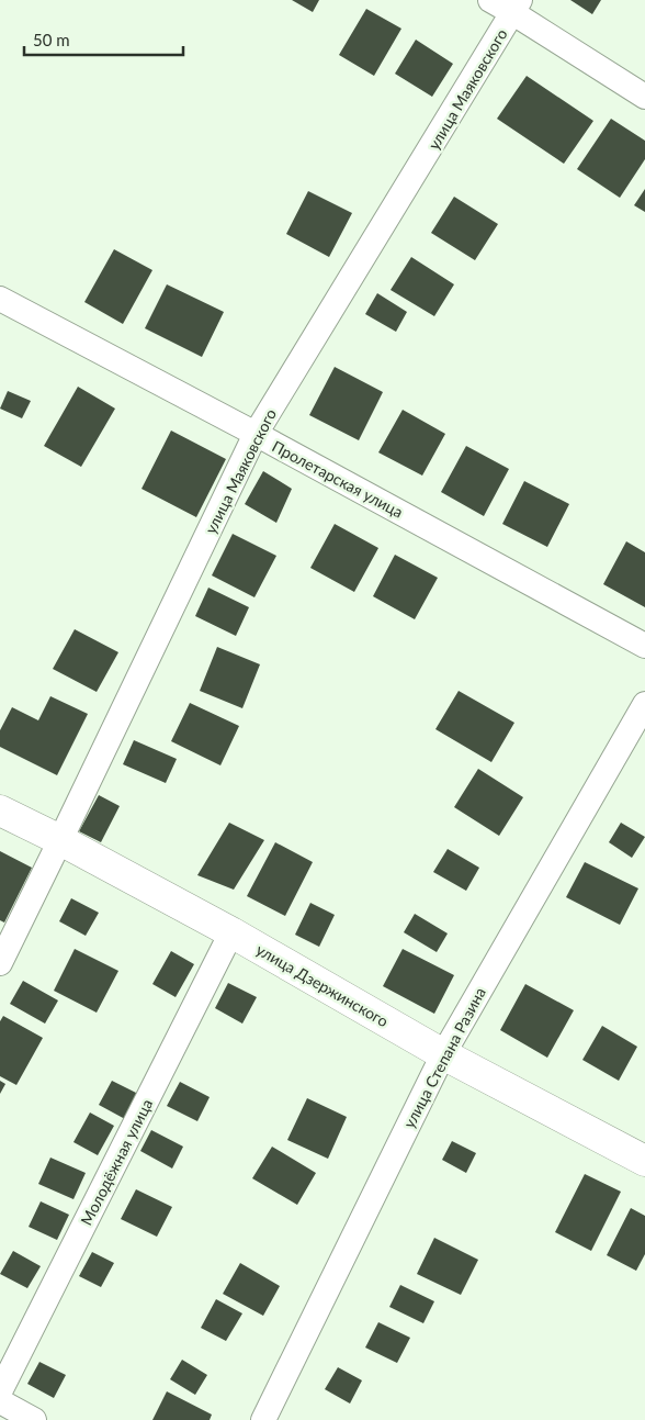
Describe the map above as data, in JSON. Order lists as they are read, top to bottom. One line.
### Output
{"streets":{"street":["улица Маяковского","Пролетарская улица","улица Дзержинского","улица Степана Разина","Молодёжная улица"]},"crossings":[["улица Маяковского","Пролетарская улица"],["улица Маяковского","улица Дзержинского"],["улица Дзержинского","улица Степана Разина"],["улица Дзержинского","Молодёжная улица"]],"scale_bar":"50 m"}
